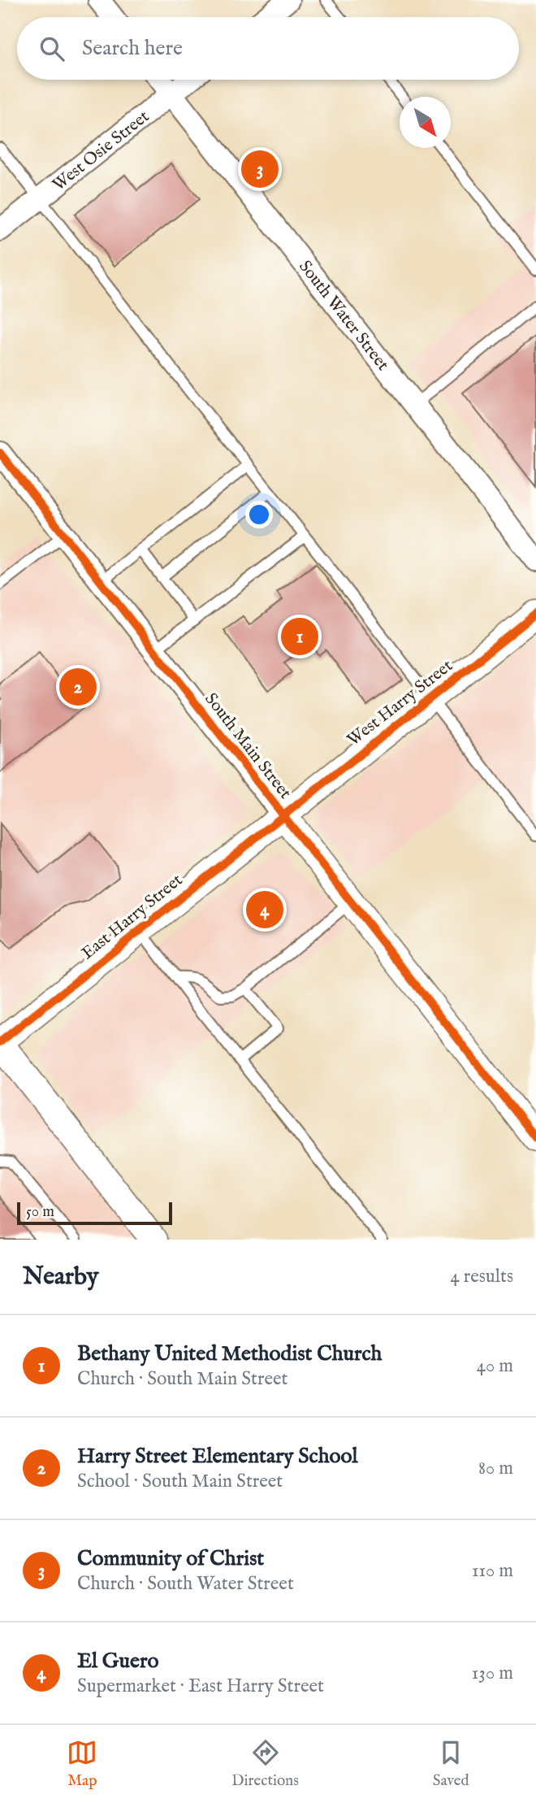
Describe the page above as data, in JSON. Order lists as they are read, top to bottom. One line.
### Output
{"streets":{"street":["West Osie Street","South Water Street","West Harry Street","South Main Street","East Harry Street"]},"crossings":[["West Osie Street","South Water Street"],["West Harry Street","South Main Street"],["West Harry Street","East Harry Street"],["South Main Street","East Harry Street"]],"scale_bar":"50 m","north":"bottom right","page":{"search":"Search here","pins":["3","1","2","4"],"scale":"50 m","heading":["Nearby","4 results"],"list":[{"mark":"1","name":"Bethany United Methodist Church","note":"Church · South Main Street","value":"40 m"},{"mark":"2","name":"Harry Street Elementary School","note":"School · South Main Street","value":"80 m"},{"mark":"3","name":"Community of Christ","note":"Church · South Water Street","value":"110 m"},{"mark":"4","name":"El Guero","note":"Supermarket · East Harry Street","value":"130 m"}],"nav":["Map","Directions","Saved"]}}
